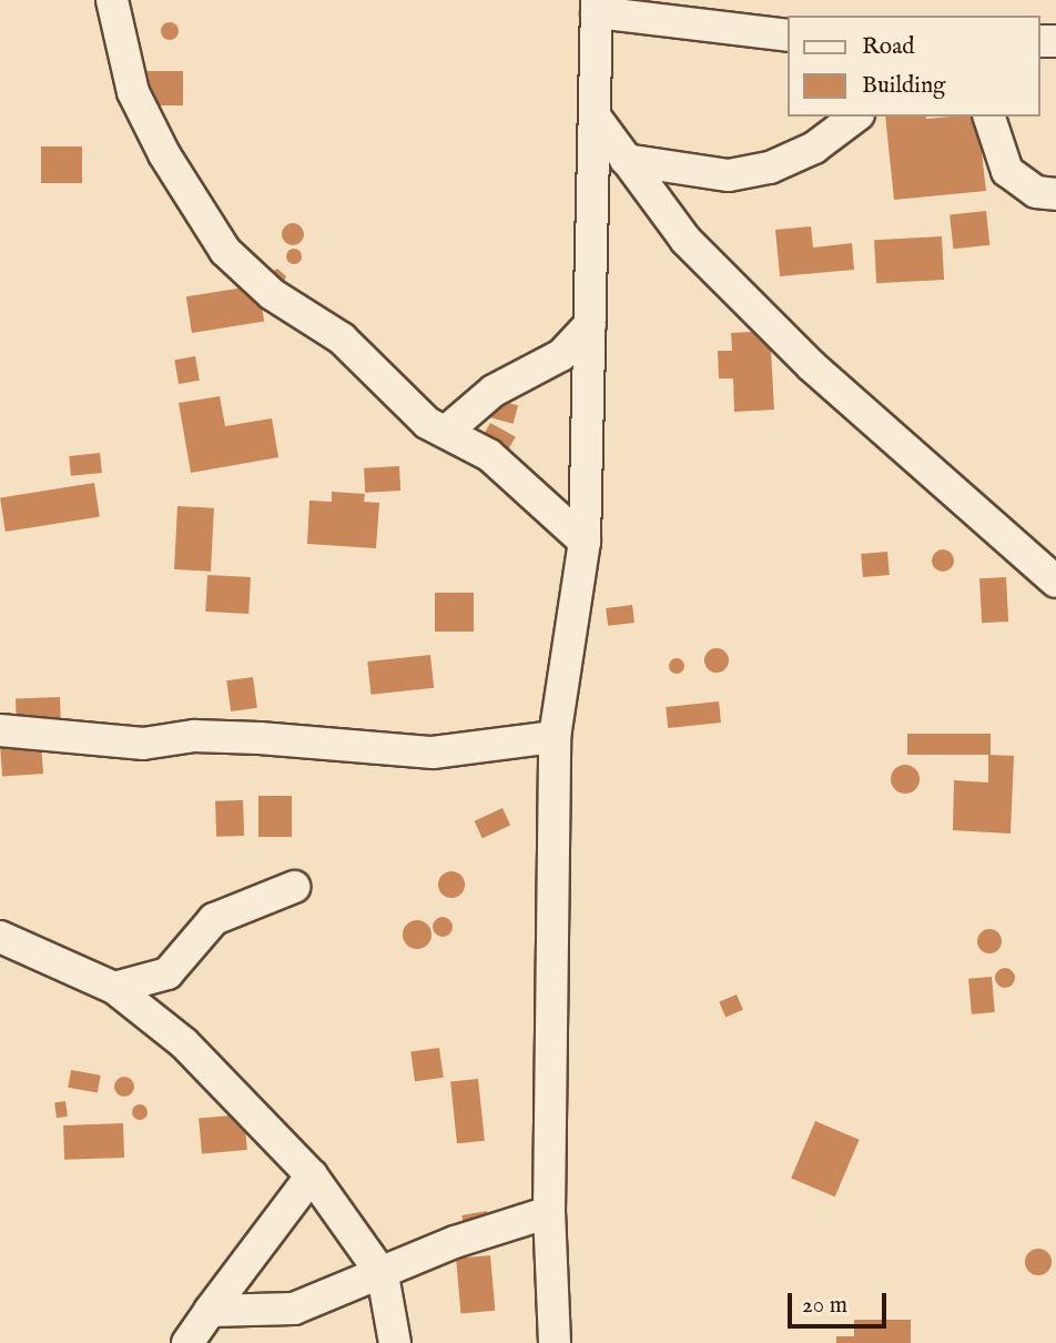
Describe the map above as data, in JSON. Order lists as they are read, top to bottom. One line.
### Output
{"legend":["Road","Building"],"scale_bar":"20 m"}
